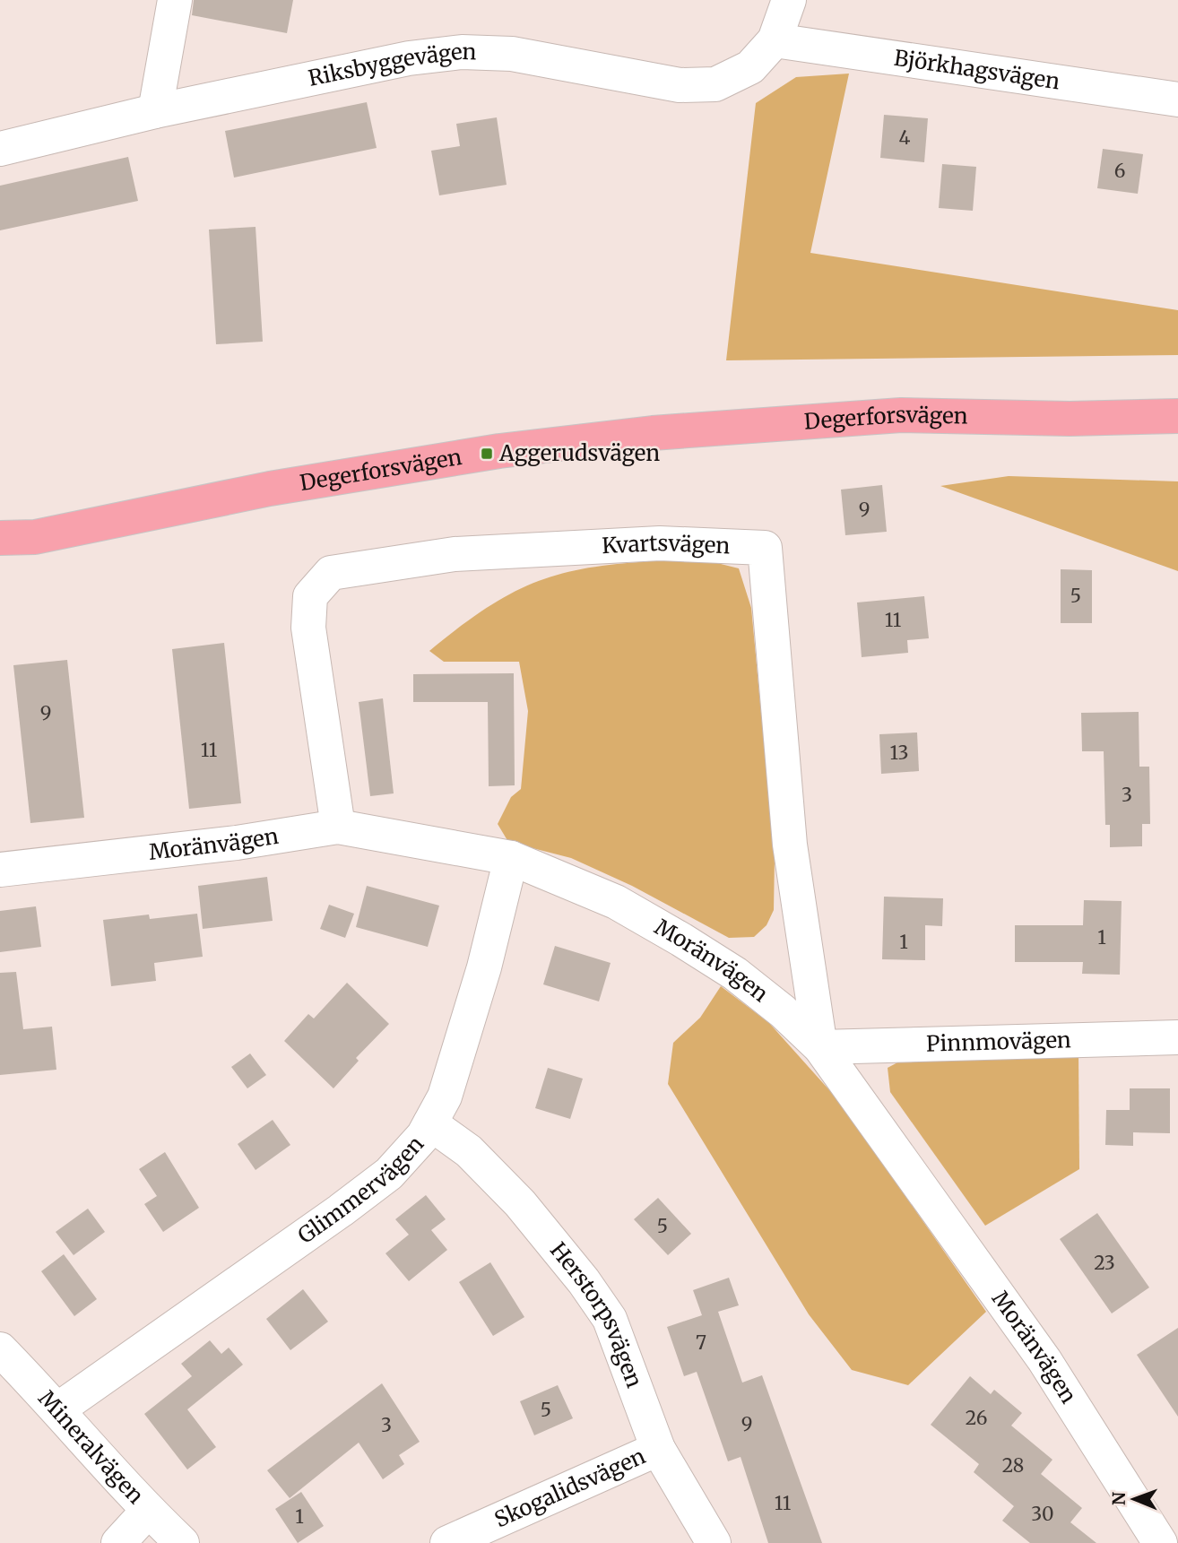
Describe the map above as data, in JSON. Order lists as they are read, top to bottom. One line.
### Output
{"streets":{"main road":["Degerforsvägen"],"street":["Riksbyggevägen","Björkhagsvägen","Kvartsvägen","Moränvägen","Pinnmovägen","Glimmervägen","Herstorpsvägen","Mineralvägen","Skogalidsvägen"]},"crossings":[["Riksbyggevägen","Björkhagsvägen"],["Kvartsvägen","Moränvägen"],["Kvartsvägen","Pinnmovägen"],["Moränvägen","Pinnmovägen"],["Moränvägen","Glimmervägen"],["Glimmervägen","Herstorpsvägen"],["Glimmervägen","Mineralvägen"],["Herstorpsvägen","Skogalidsvägen"]],"places":{"transit":["Aggerudsvägen"]},"house_numbers":["4","6","9","5","11","9","11","13","3","1","1","5","23","7","5","26","9","3","28","11","30","1"],"north":"left"}
